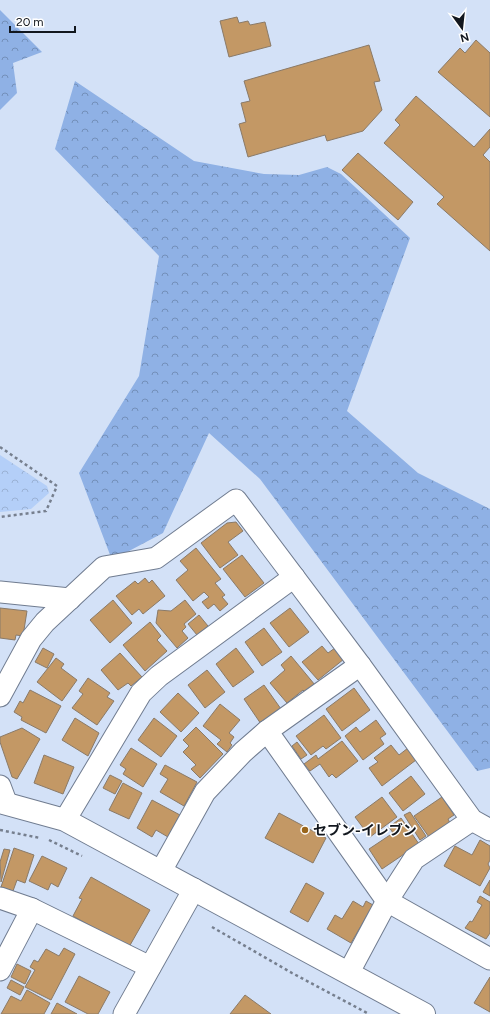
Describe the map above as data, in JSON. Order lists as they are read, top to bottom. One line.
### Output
{"places":["セブン-イレブン"],"scale_bar":"20 m","north":"bottom"}
